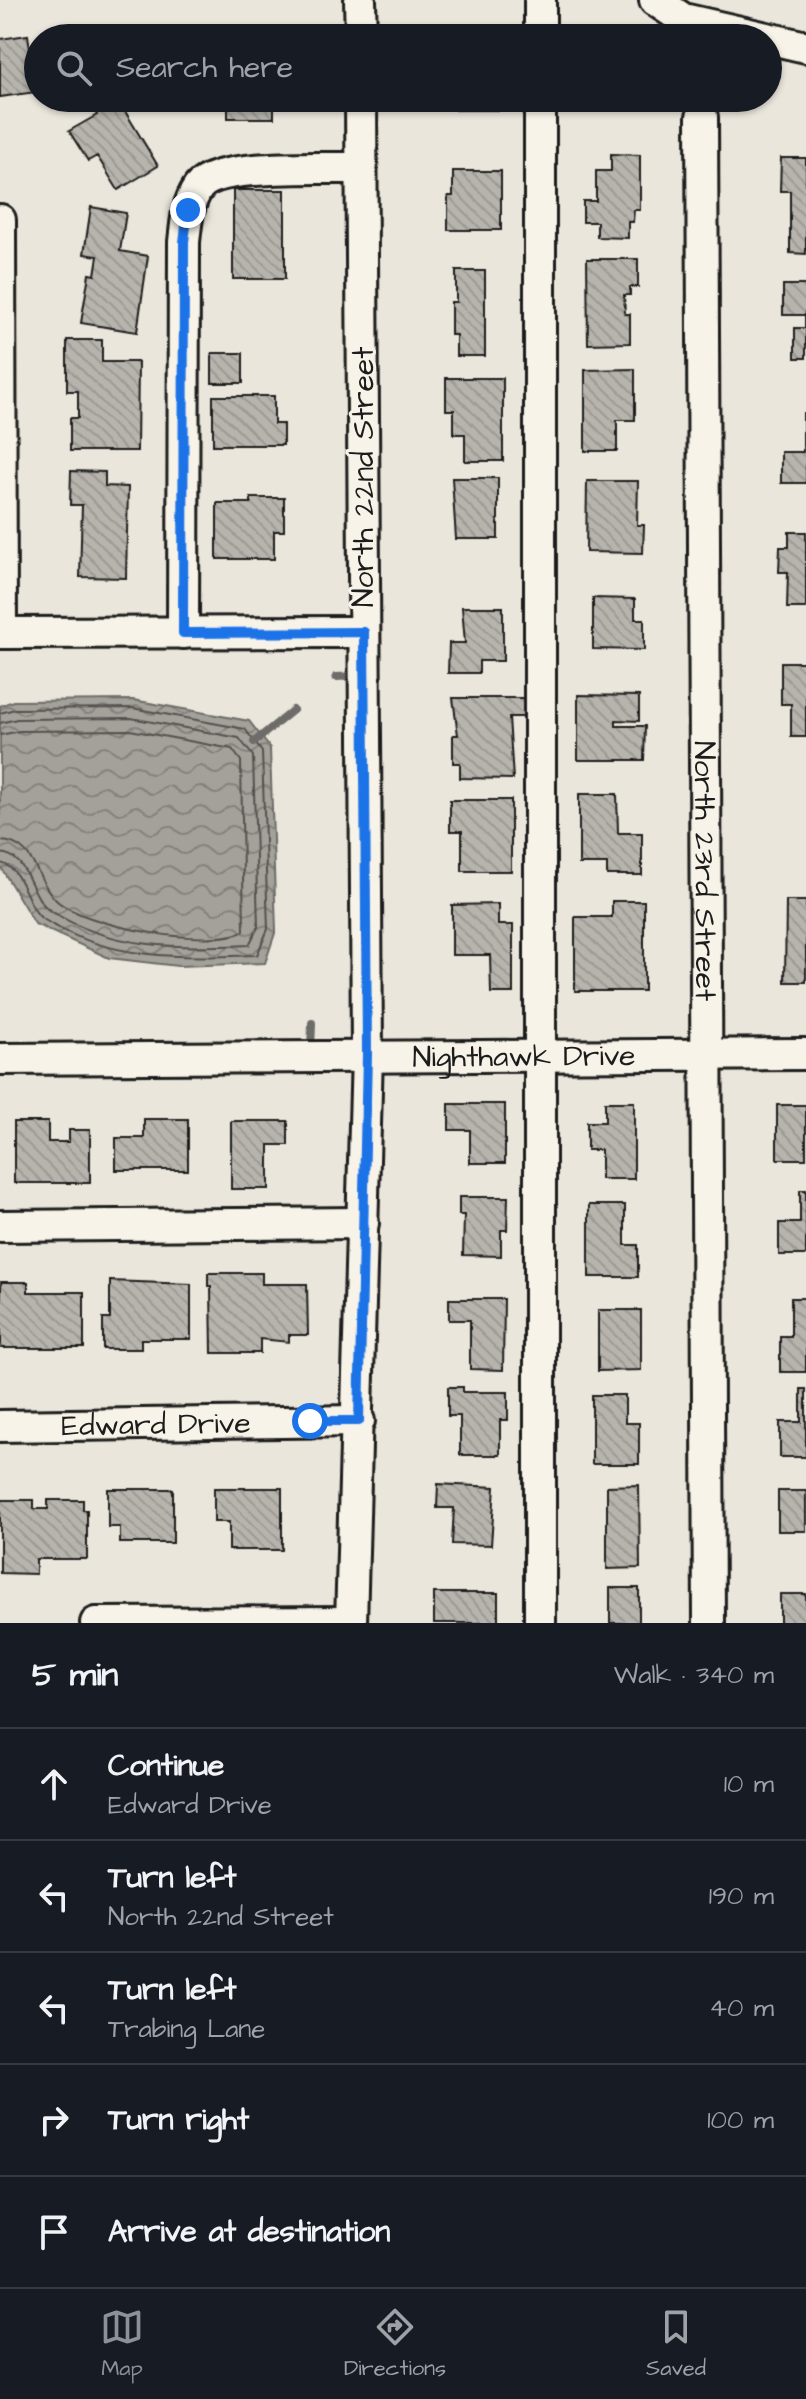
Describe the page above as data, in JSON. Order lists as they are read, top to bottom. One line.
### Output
{"streets":{"street":["North 22nd Street","North 23rd Street","Nighthawk Drive","Edward Drive"]},"crossings":[["North 22nd Street","Nighthawk Drive"],["North 22nd Street","Edward Drive"],["North 23rd Street","Nighthawk Drive"]],"page":{"search":"Search here","heading":["5 min","Walk · 340 m"],"list":[["Continue","Edward Drive","10 m"],["Turn left","North 22nd Street","190 m"],["Turn left","Trabing Lane","40 m"],["Turn right","100 m"],"Arrive at destination"],"nav":["Map","Directions","Saved"]}}
